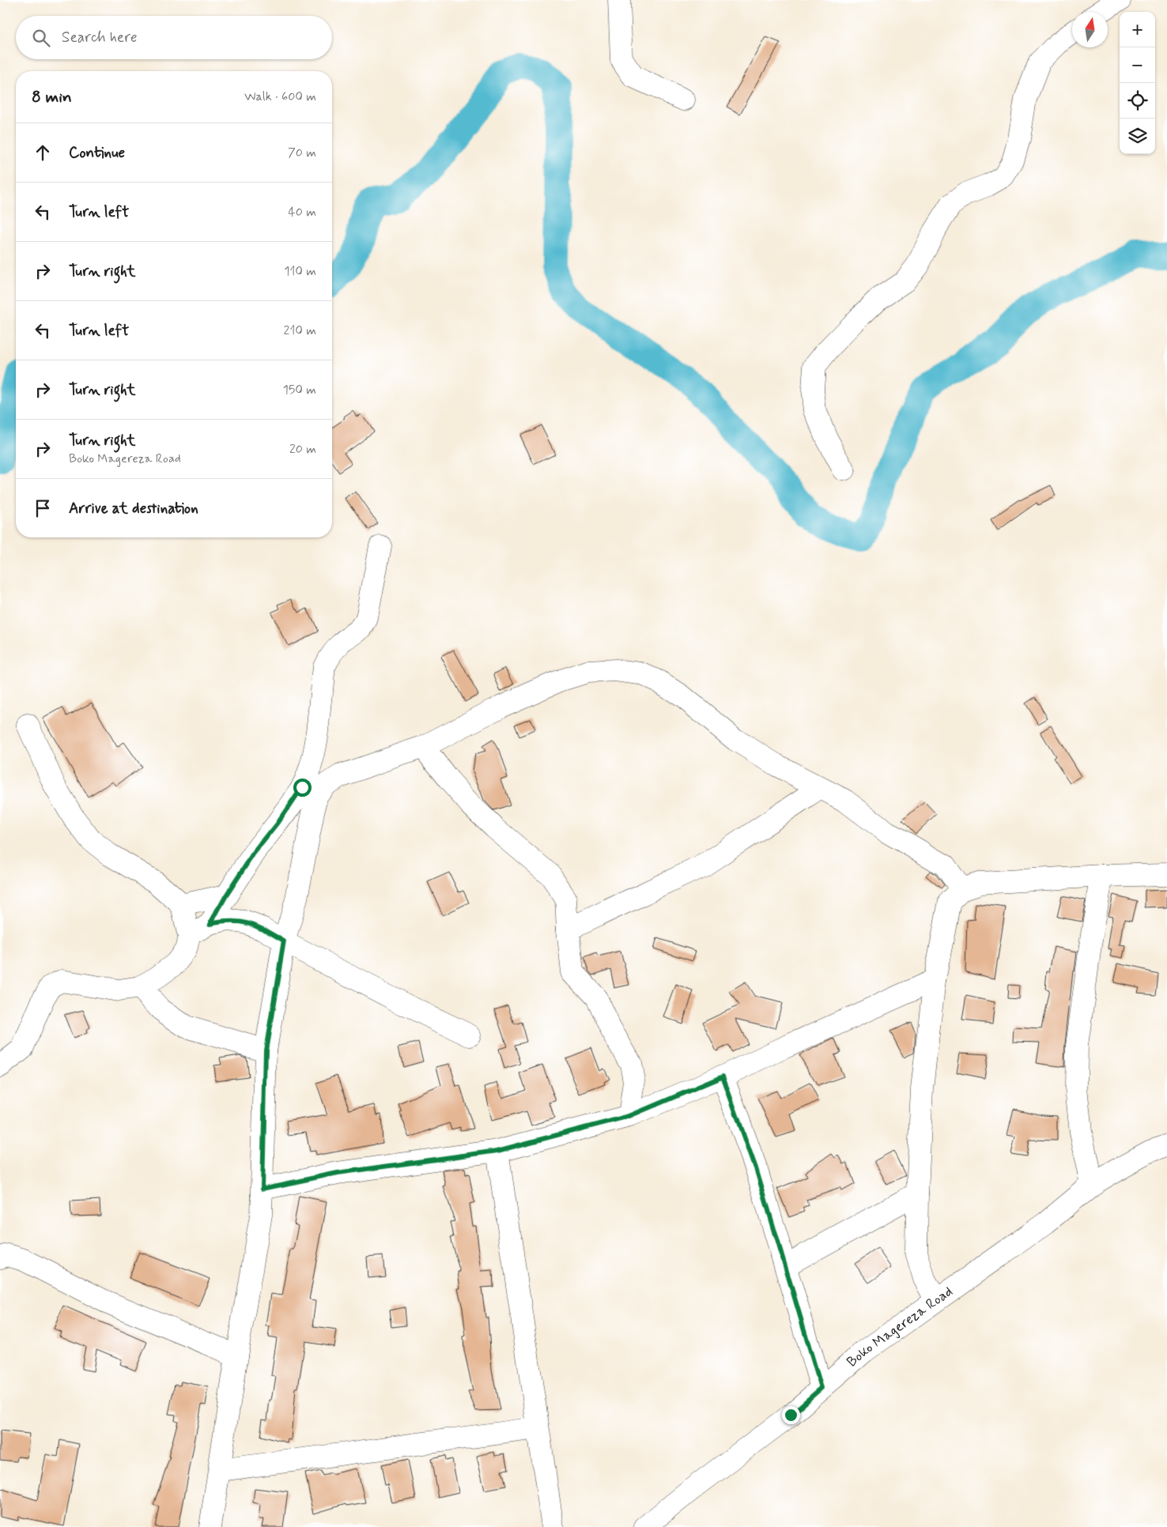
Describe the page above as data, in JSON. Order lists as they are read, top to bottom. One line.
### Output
{"streets":{"street":["Boko Magereza Road"]},"north":"top","page":{"map_buttons":["+","−"],"search":"Search here","heading":["8 min","Walk · 600 m"],"list":[["Continue","70 m"],["Turn left","40 m"],["Turn right","110 m"],["Turn left","210 m"],["Turn right","150 m"],["Turn right","Boko Magereza Road","20 m"],"Arrive at destination"]}}
